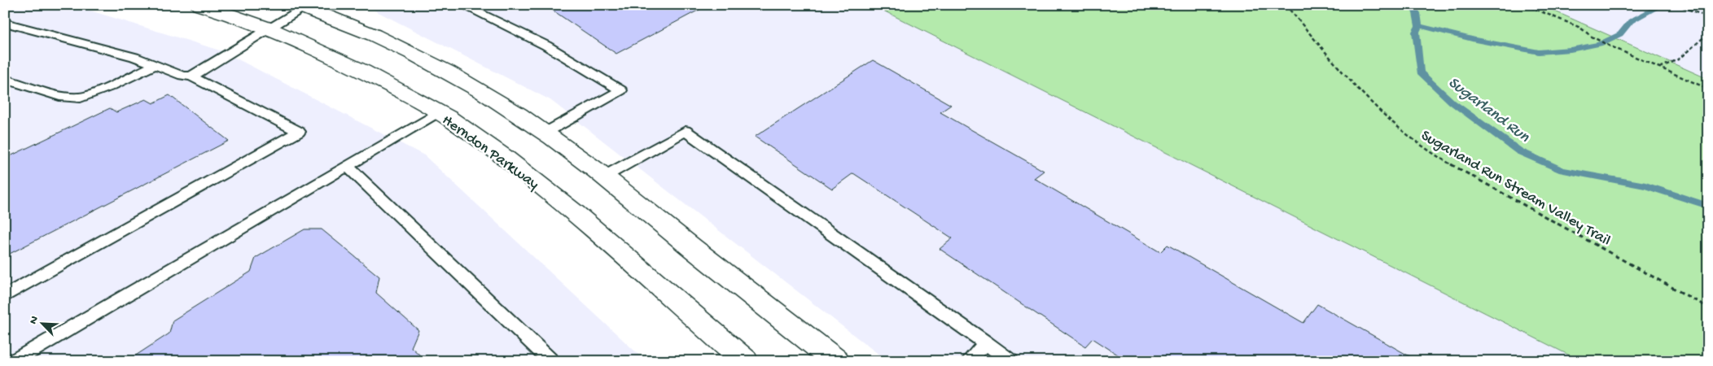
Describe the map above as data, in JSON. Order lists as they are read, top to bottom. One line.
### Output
{"streets":{"main road":["Herndon Parkway"],"path":["Sugarland Run Stream Valley Trail"]},"water":["Sugarland Run"],"north":"top left"}
